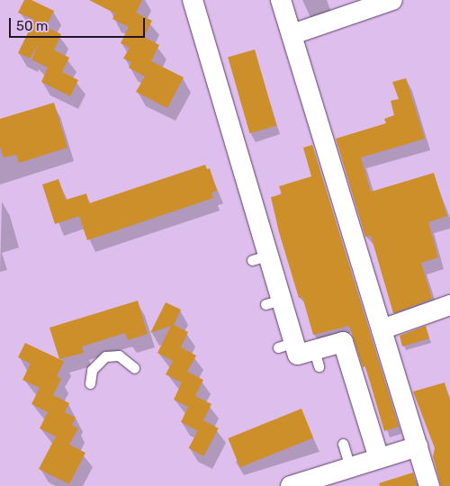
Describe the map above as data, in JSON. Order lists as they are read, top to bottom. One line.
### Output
{"scale_bar":"50 m"}
